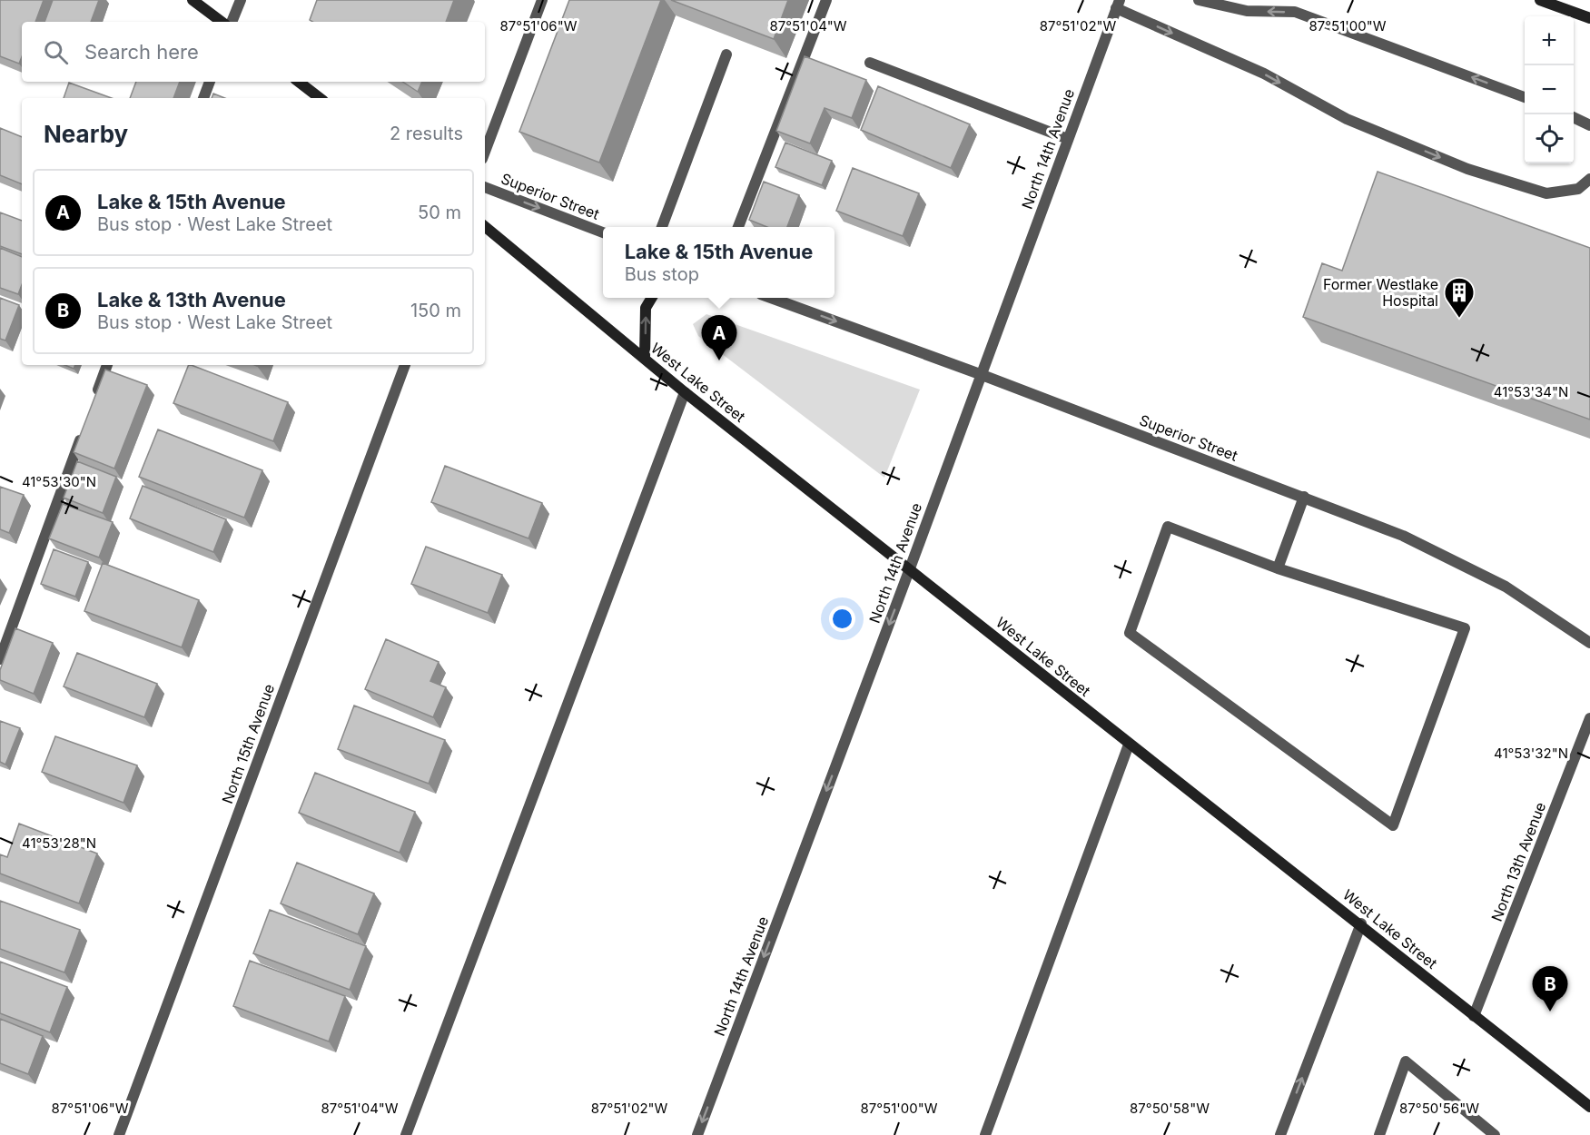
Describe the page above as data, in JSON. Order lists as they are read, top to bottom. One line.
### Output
{"streets":{"main road":["West Lake Street"],"street":["North 14th Avenue","Superior Street","North 15th Avenue","North 13th Avenue"]},"crossings":[["North 14th Avenue","Superior Street"],["North 14th Avenue","West Lake Street"],["West Lake Street","North 13th Avenue"]],"one_way":["North 14th Avenue"],"places":{"building":["Former Westlake Hospital"]},"page":{"map_buttons":["+","−"],"search":"Search here","heading":["Nearby","2 results"],"list":[{"mark":"A","name":"Lake & 15th Avenue","note":"Bus stop · West Lake Street","value":"50 m"},{"mark":"B","name":"Lake & 13th Avenue","note":"Bus stop · West Lake Street","value":"150 m"}],"popup":["Lake & 15th Avenue","Bus stop"],"pins":["A","B"]},"coordinates":["87°51'06\"W","87°51'04\"W","87°51'02\"W","87°51'00\"W","41°53'34\"N","41°53'30\"N","41°53'32\"N","41°53'28\"N","87°50'58\"W","87°50'56\"W"]}
